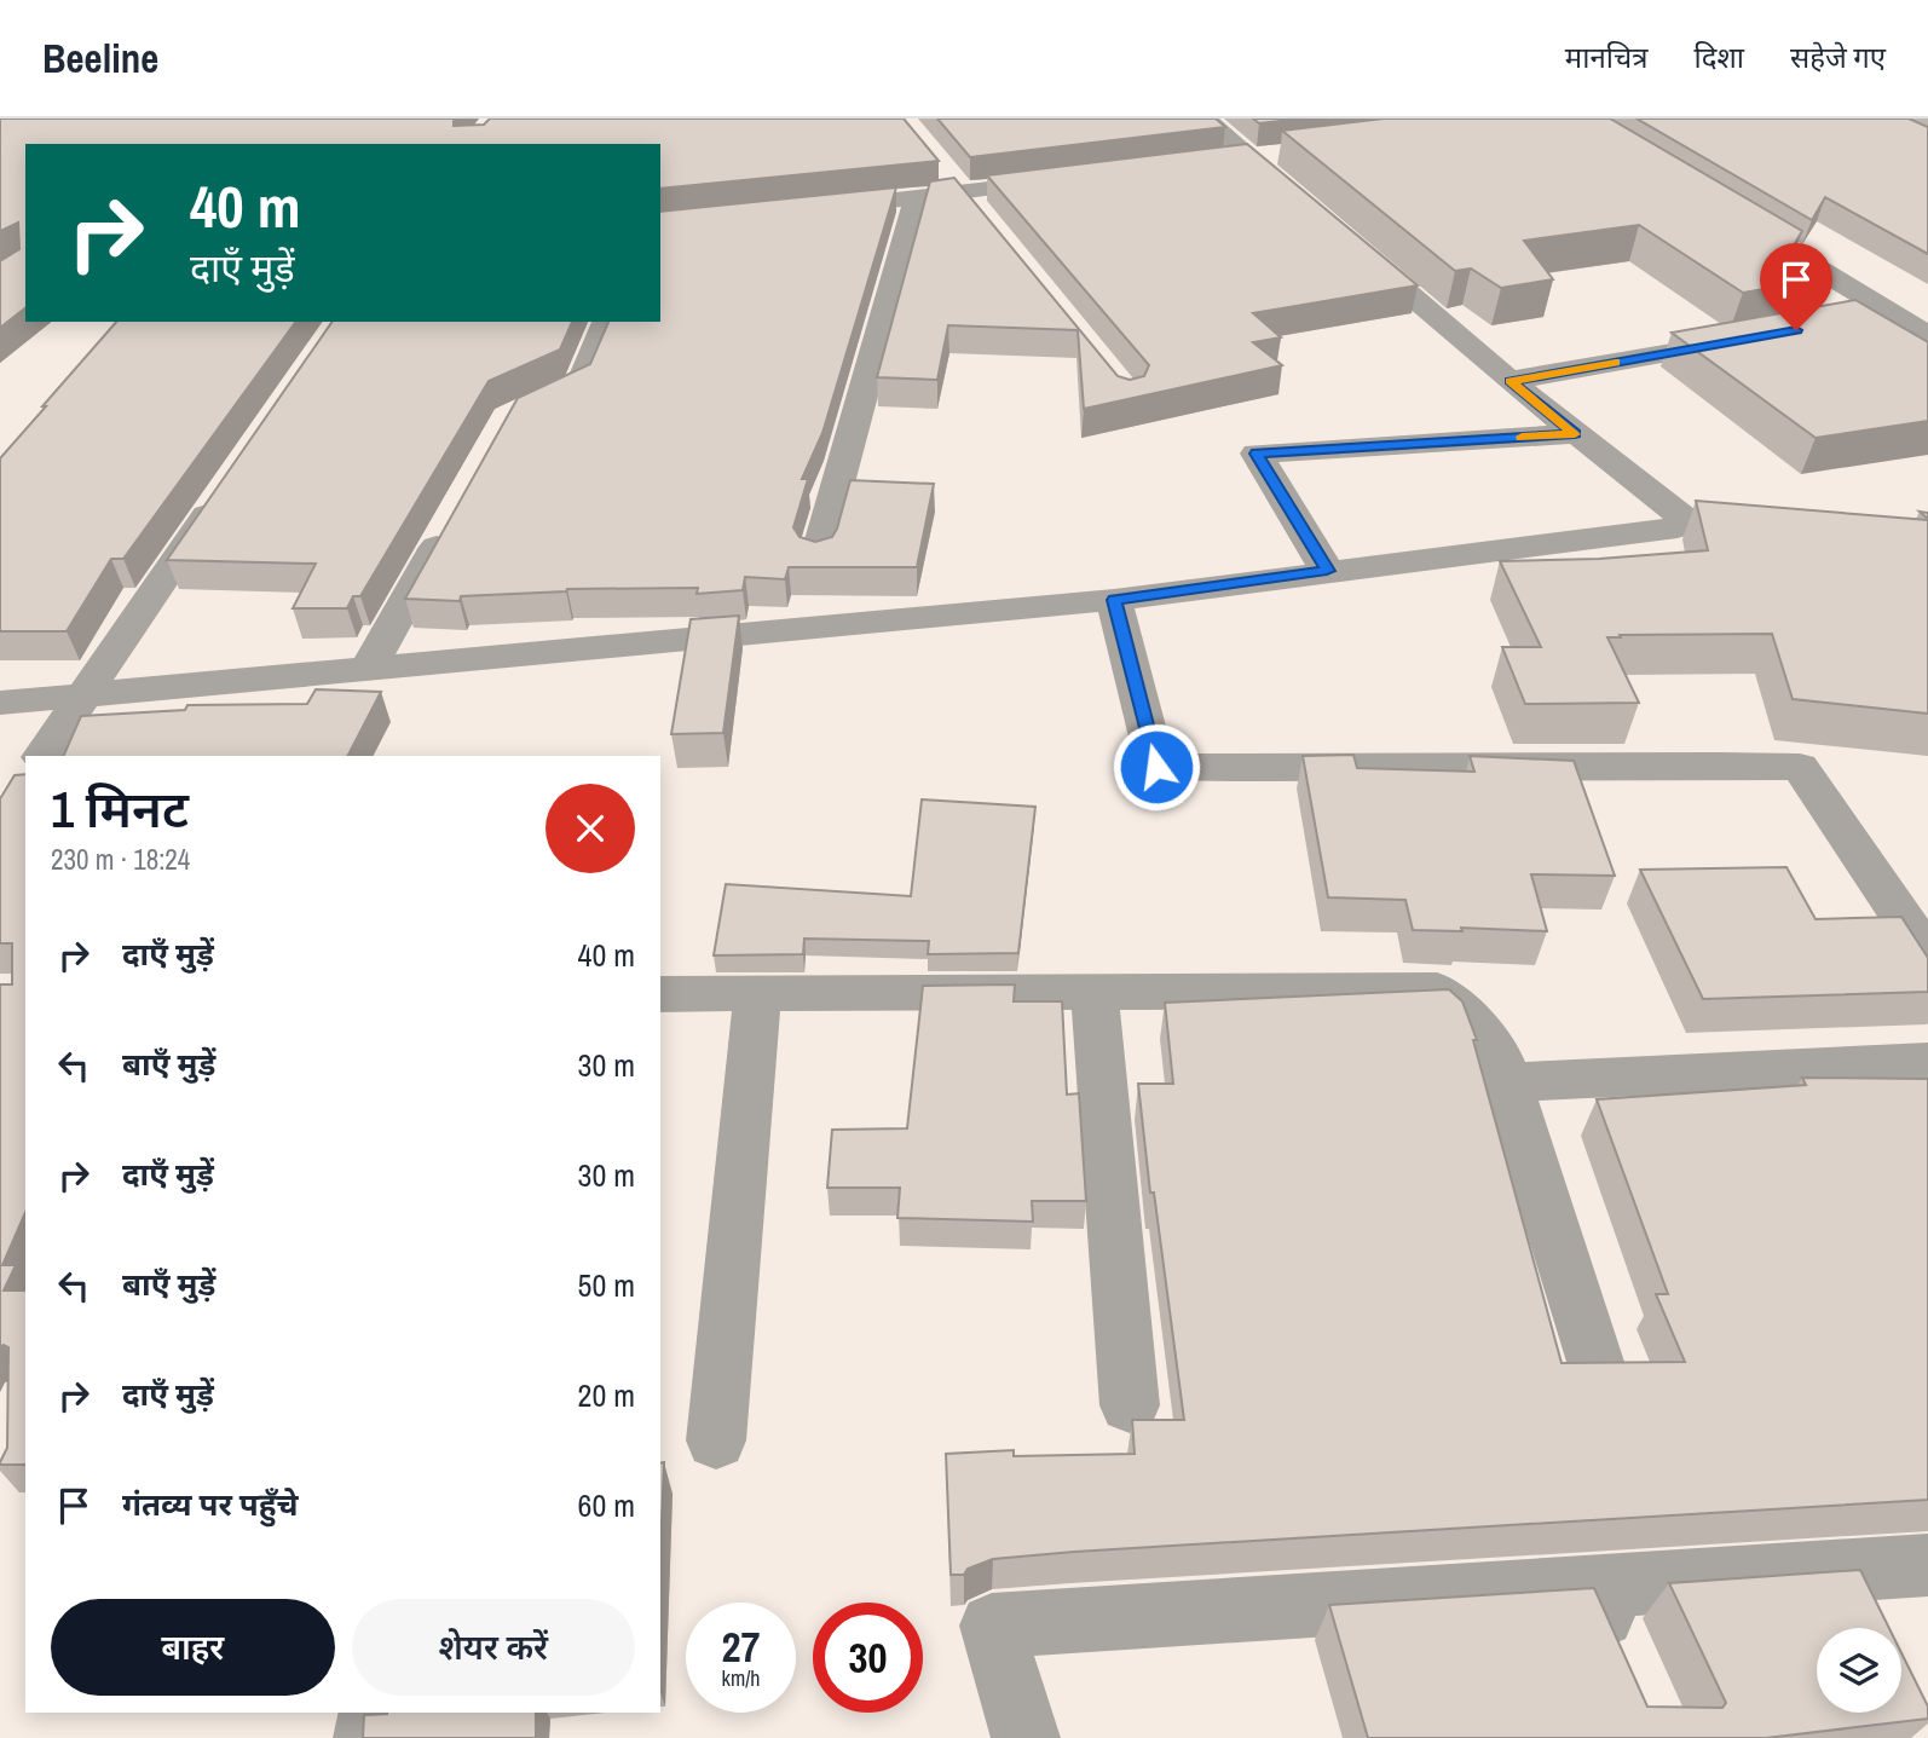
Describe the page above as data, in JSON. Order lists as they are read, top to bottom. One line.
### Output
{"page":{"header":"Beeline","nav":["मानचित्र","दिशा","सहेजे गए"],"turn":["40 m","दाएँ मुड़ें"],"heading":["1 मिनट","230 m · 18:24"],"list":[{"name":"दाएँ मुड़ें","value":"40 m"},{"name":"बाएँ मुड़ें","value":"30 m"},{"name":"दाएँ मुड़ें","value":"30 m"},{"name":"बाएँ मुड़ें","value":"50 m"},{"name":"दाएँ मुड़ें","value":"20 m"},{"name":"गंतव्य पर पहुँचे","value":"60 m"}],"buttons":["बाहर","शेयर करें"],"speed":"27 km/h","limit":"30"}}
